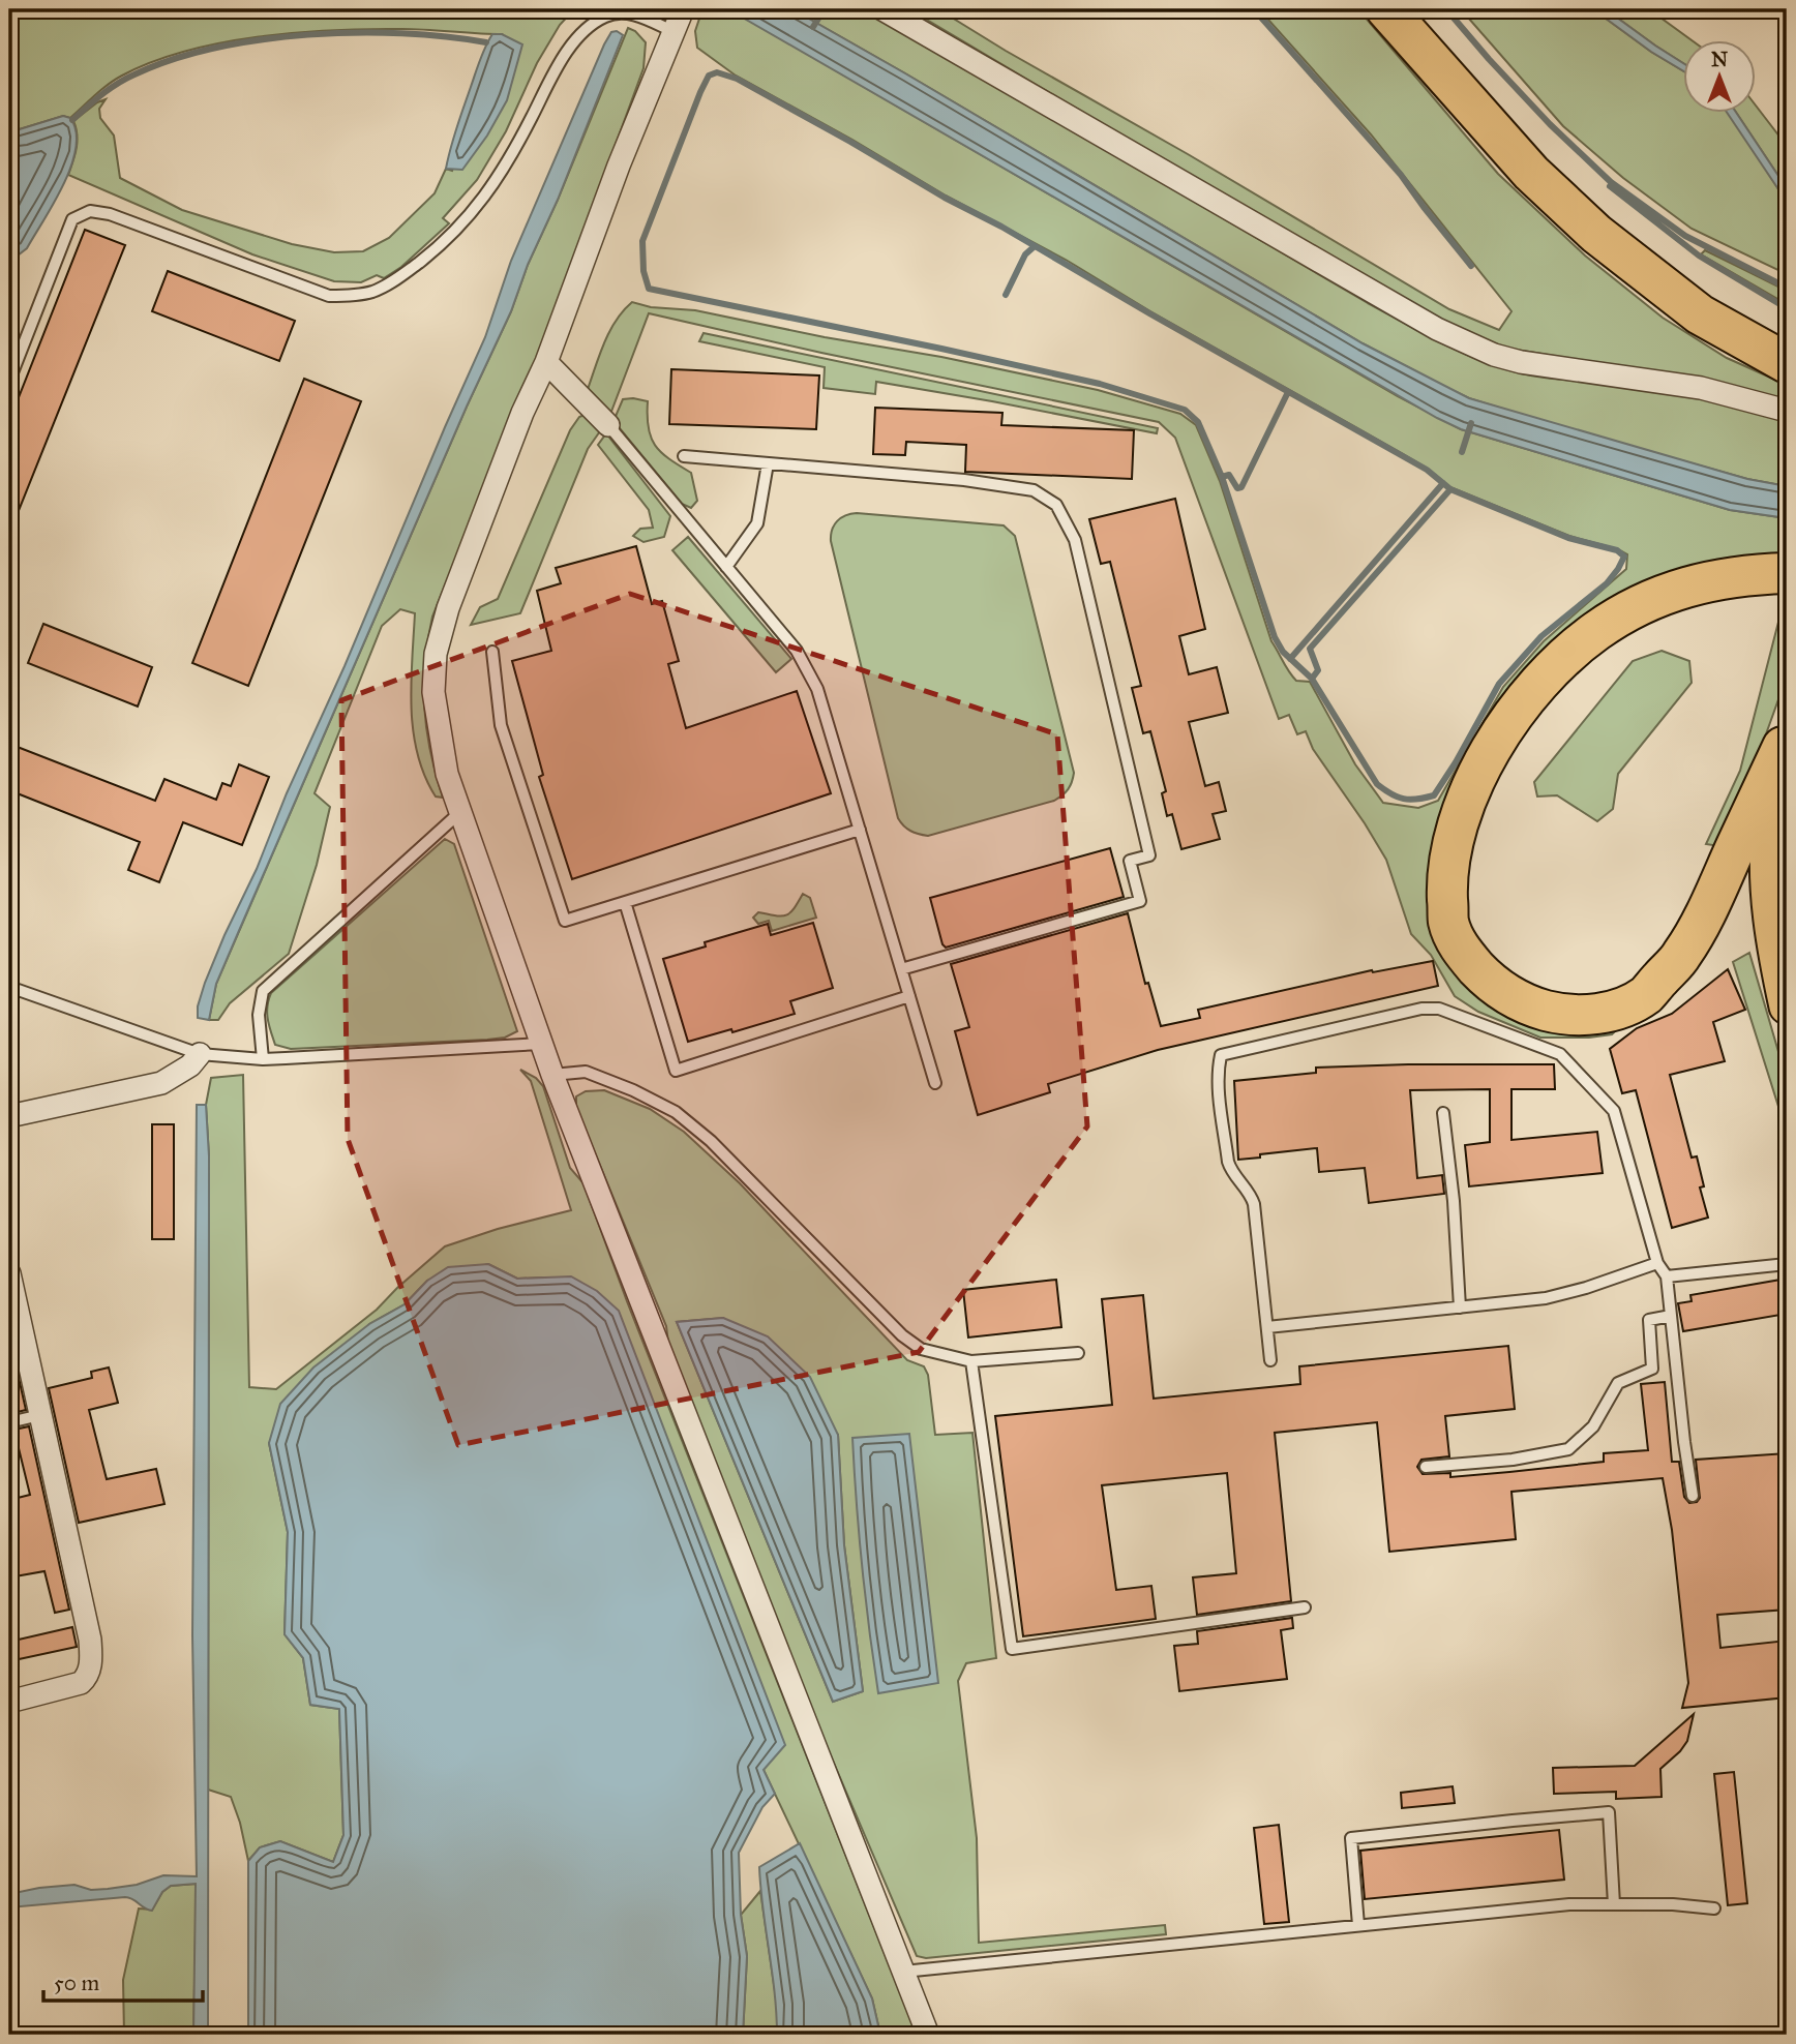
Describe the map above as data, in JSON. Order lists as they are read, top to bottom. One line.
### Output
{"scale_bar":"50 m","north":"top"}
